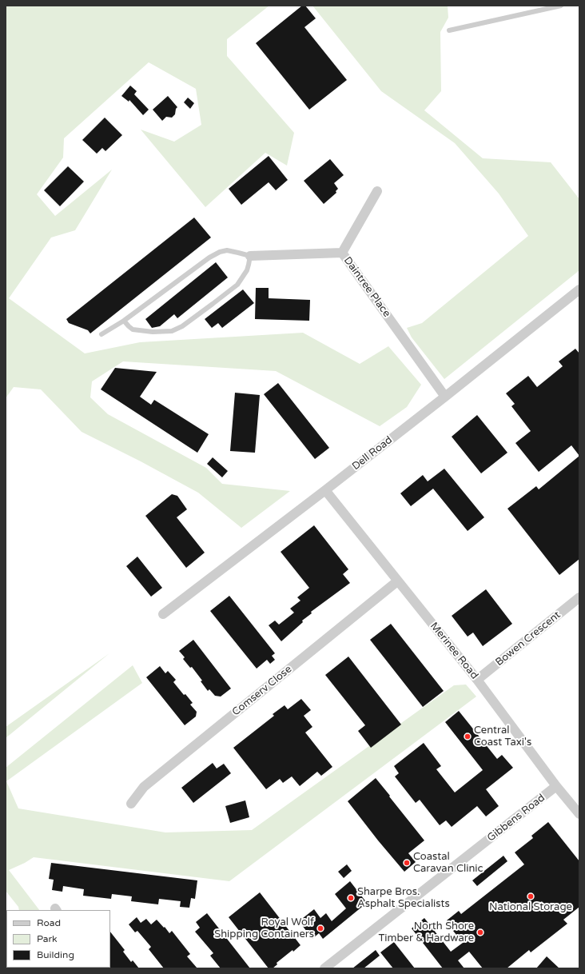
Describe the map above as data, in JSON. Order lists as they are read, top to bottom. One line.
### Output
{"streets":{"street":["Daintree Place","Dell Road","Bowen Crescent","Merinee Road","Comserv Close","Gibbens Road"]},"crossings":[["Daintree Place","Dell Road"],["Dell Road","Merinee Road"],["Bowen Crescent","Merinee Road"],["Merinee Road","Comserv Close"],["Merinee Road","Gibbens Road"]],"places":["Central Coast Taxi's","Coastal Caravan Clinic","National Storage","Sharpe Bros. Asphalt Specialists","Royal Wolf Shipping Containers","North Shore Timber & Hardware"],"legend":["Road","Park","Building"]}
